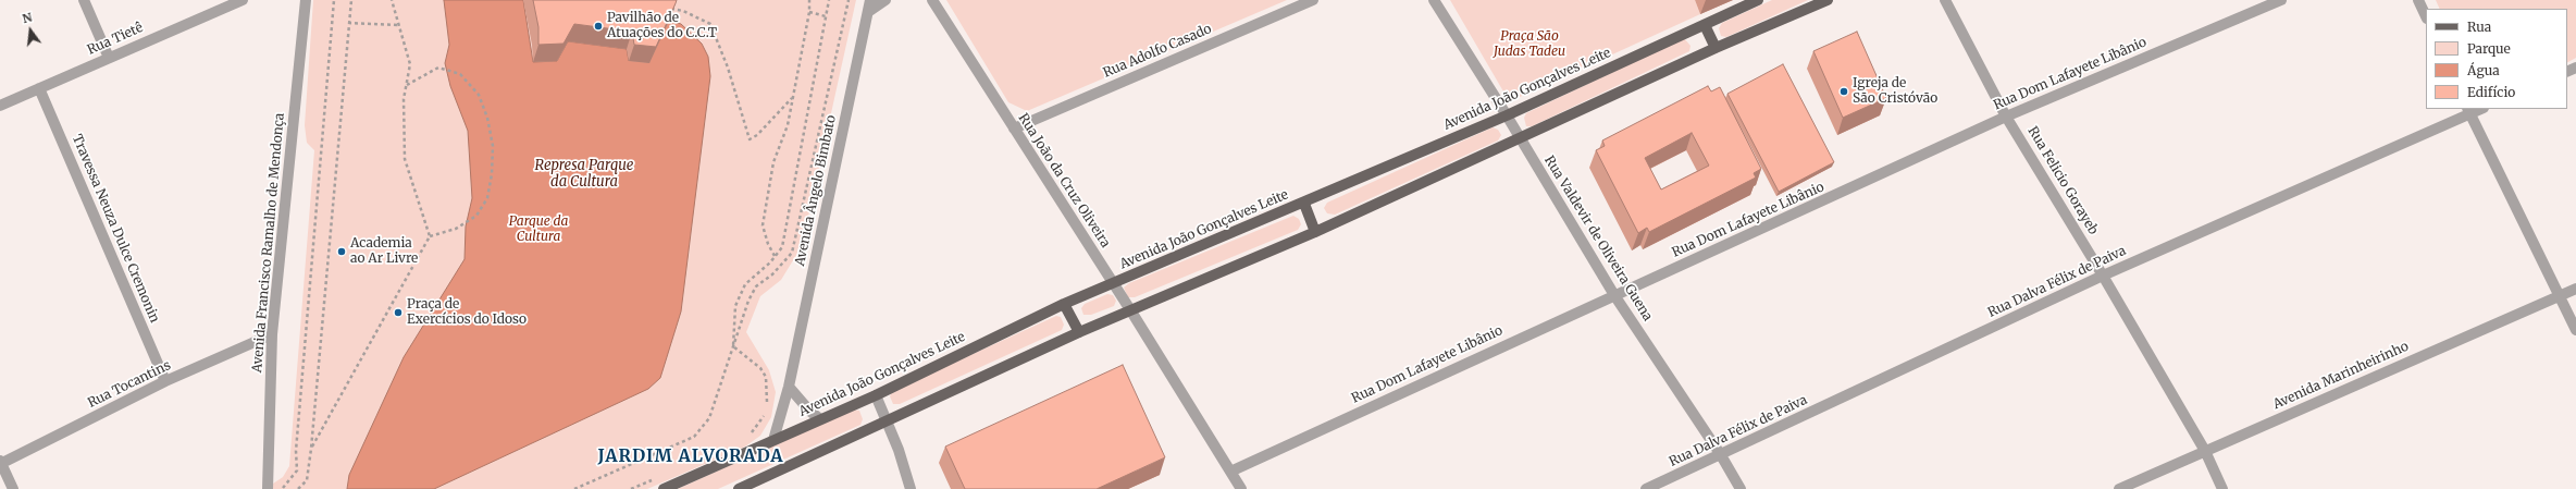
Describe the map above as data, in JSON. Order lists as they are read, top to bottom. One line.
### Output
{"streets":{"main road":["Avenida João Gonçalves Leite"],"street":["Rua Tietê","Rua Adolfo Casado","Rua Dom Lafayete Libânio","Rua João da Cruz Oliveira","Rua Felicio Gorayeb","Avenida Ângelo Bimbato","Travessa Neuza Dulce Cremonin","Rua Valdevir de Oliveira Guena","Avenida Francisco Ramalho de Mendonça","Rua Dalva Félix de Paiva","Avenida Marinheirinho","Rua Tocantins"]},"crossings":[["Rua Tietê","Travessa Neuza Dulce Cremonin"],["Rua Adolfo Casado","Rua João da Cruz Oliveira"],["Rua Dom Lafayete Libânio","Rua João da Cruz Oliveira"],["Rua Dom Lafayete Libânio","Rua Felicio Gorayeb"],["Rua Dom Lafayete Libânio","Rua Valdevir de Oliveira Guena"],["Avenida João Gonçalves Leite","Rua João da Cruz Oliveira"],["Avenida João Gonçalves Leite","Avenida Ângelo Bimbato"],["Avenida João Gonçalves Leite","Rua Valdevir de Oliveira Guena"],["Rua Felicio Gorayeb","Rua Dalva Félix de Paiva"],["Rua Felicio Gorayeb","Avenida Marinheirinho"],["Travessa Neuza Dulce Cremonin","Rua Tocantins"],["Rua Valdevir de Oliveira Guena","Rua Dalva Félix de Paiva"],["Avenida Francisco Ramalho de Mendonça","Rua Tocantins"]],"districts":["JARDIM ALVORADA"],"water":["Represa Parque da Cultura"],"parks":["Praça São Judas Tadeu","Parque da Cultura"],"places":["Pavilhão de Atuações do C.C.T","Igreja de São Cristóvão","Academia ao Ar Livre","Praça de Exercícios do Idoso"],"legend":["Rua","Parque","Água","Edifício"],"north":"top"}
